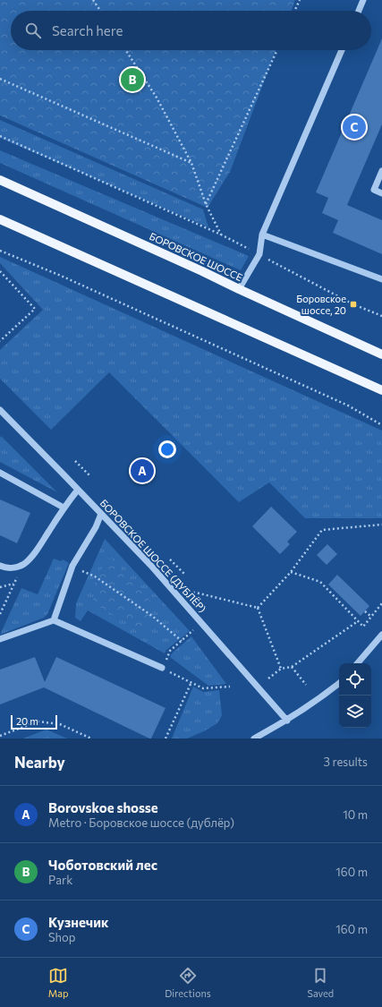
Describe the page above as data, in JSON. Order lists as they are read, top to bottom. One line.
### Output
{"streets":{"main road":["БОРОВСКОЕ ШОССЕ"],"street":["БОРОВСКОЕ ШОССЕ (ДУБЛЁР)"]},"places":{"transit":["Боровское шоссе, 20"]},"scale_bar":"20 m","page":{"search":"Search here","pins":["B","C","A"],"scale":"20 m","heading":["Nearby","3 results"],"list":[{"mark":"A","name":"Borovskoe shosse","note":"Metro · Боровское шоссе (дублёр)","value":"10 m"},{"mark":"B","name":"Чоботовский лес","note":"Park","value":"160 m"},{"mark":"C","name":"Кузнечик","note":"Shop","value":"160 m"}],"nav":["Map","Directions","Saved"]}}
